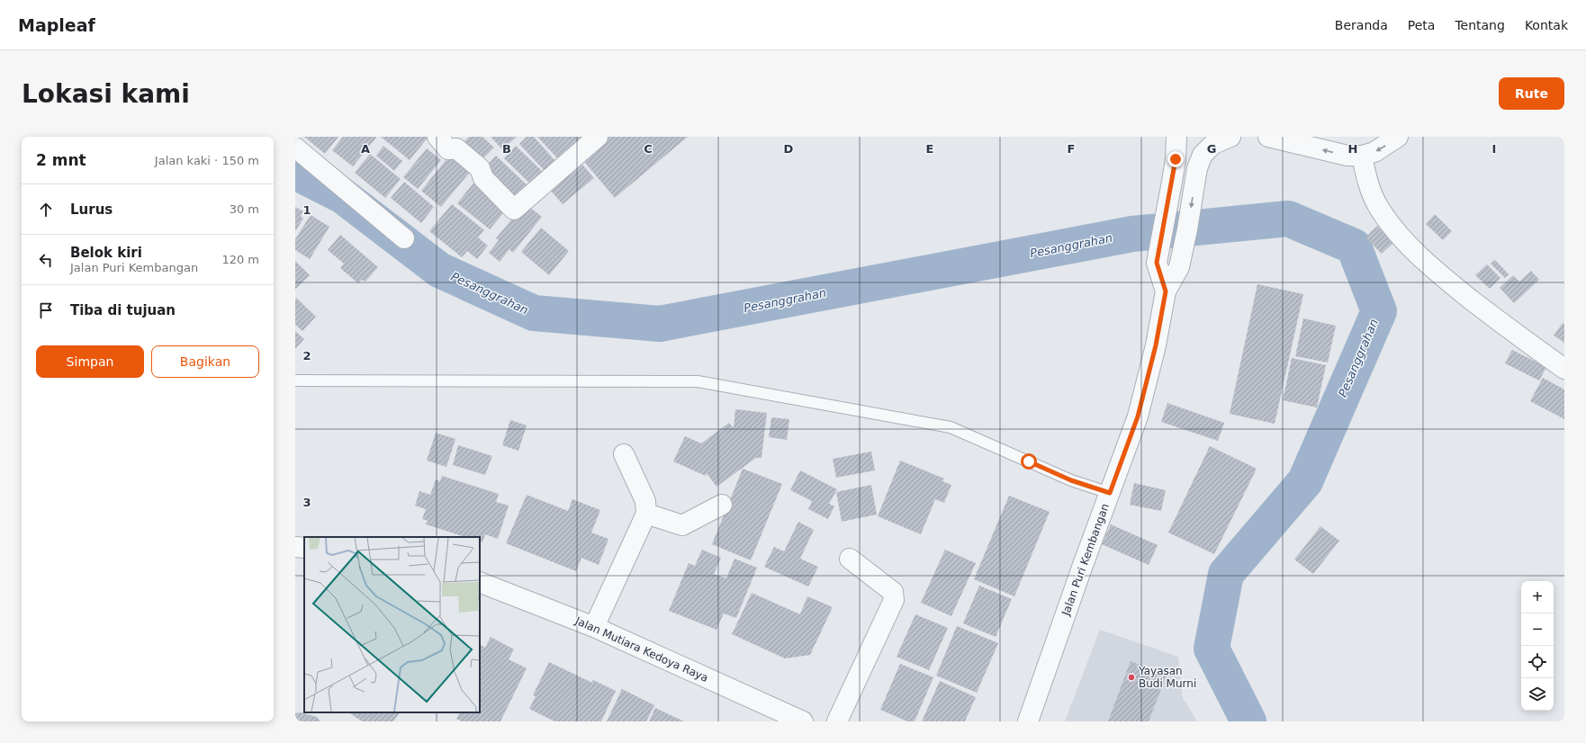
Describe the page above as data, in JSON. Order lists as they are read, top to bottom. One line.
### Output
{"streets":{"street":["Jalan Puri Kembangan","Jalan Mutiara Kedoya Raya"]},"water":["Pesanggrahan"],"places":["Yayasan Budi Murni"],"page":{"header":"Mapleaf","nav":["Beranda","Peta","Tentang","Kontak"],"buttons":["Rute",["Simpan","Bagikan"]],"title":"Lokasi kami","heading":["2 mnt","Jalan kaki · 150 m"],"list":[["Lurus","30 m"],["Belok kiri","Jalan Puri Kembangan","120 m"],"Tiba di tujuan"],"map_buttons":["+","−"]},"grid":{"columns":["A","B","C","D","E","F","G","H","I"],"rows":["1","2","3"]}}
